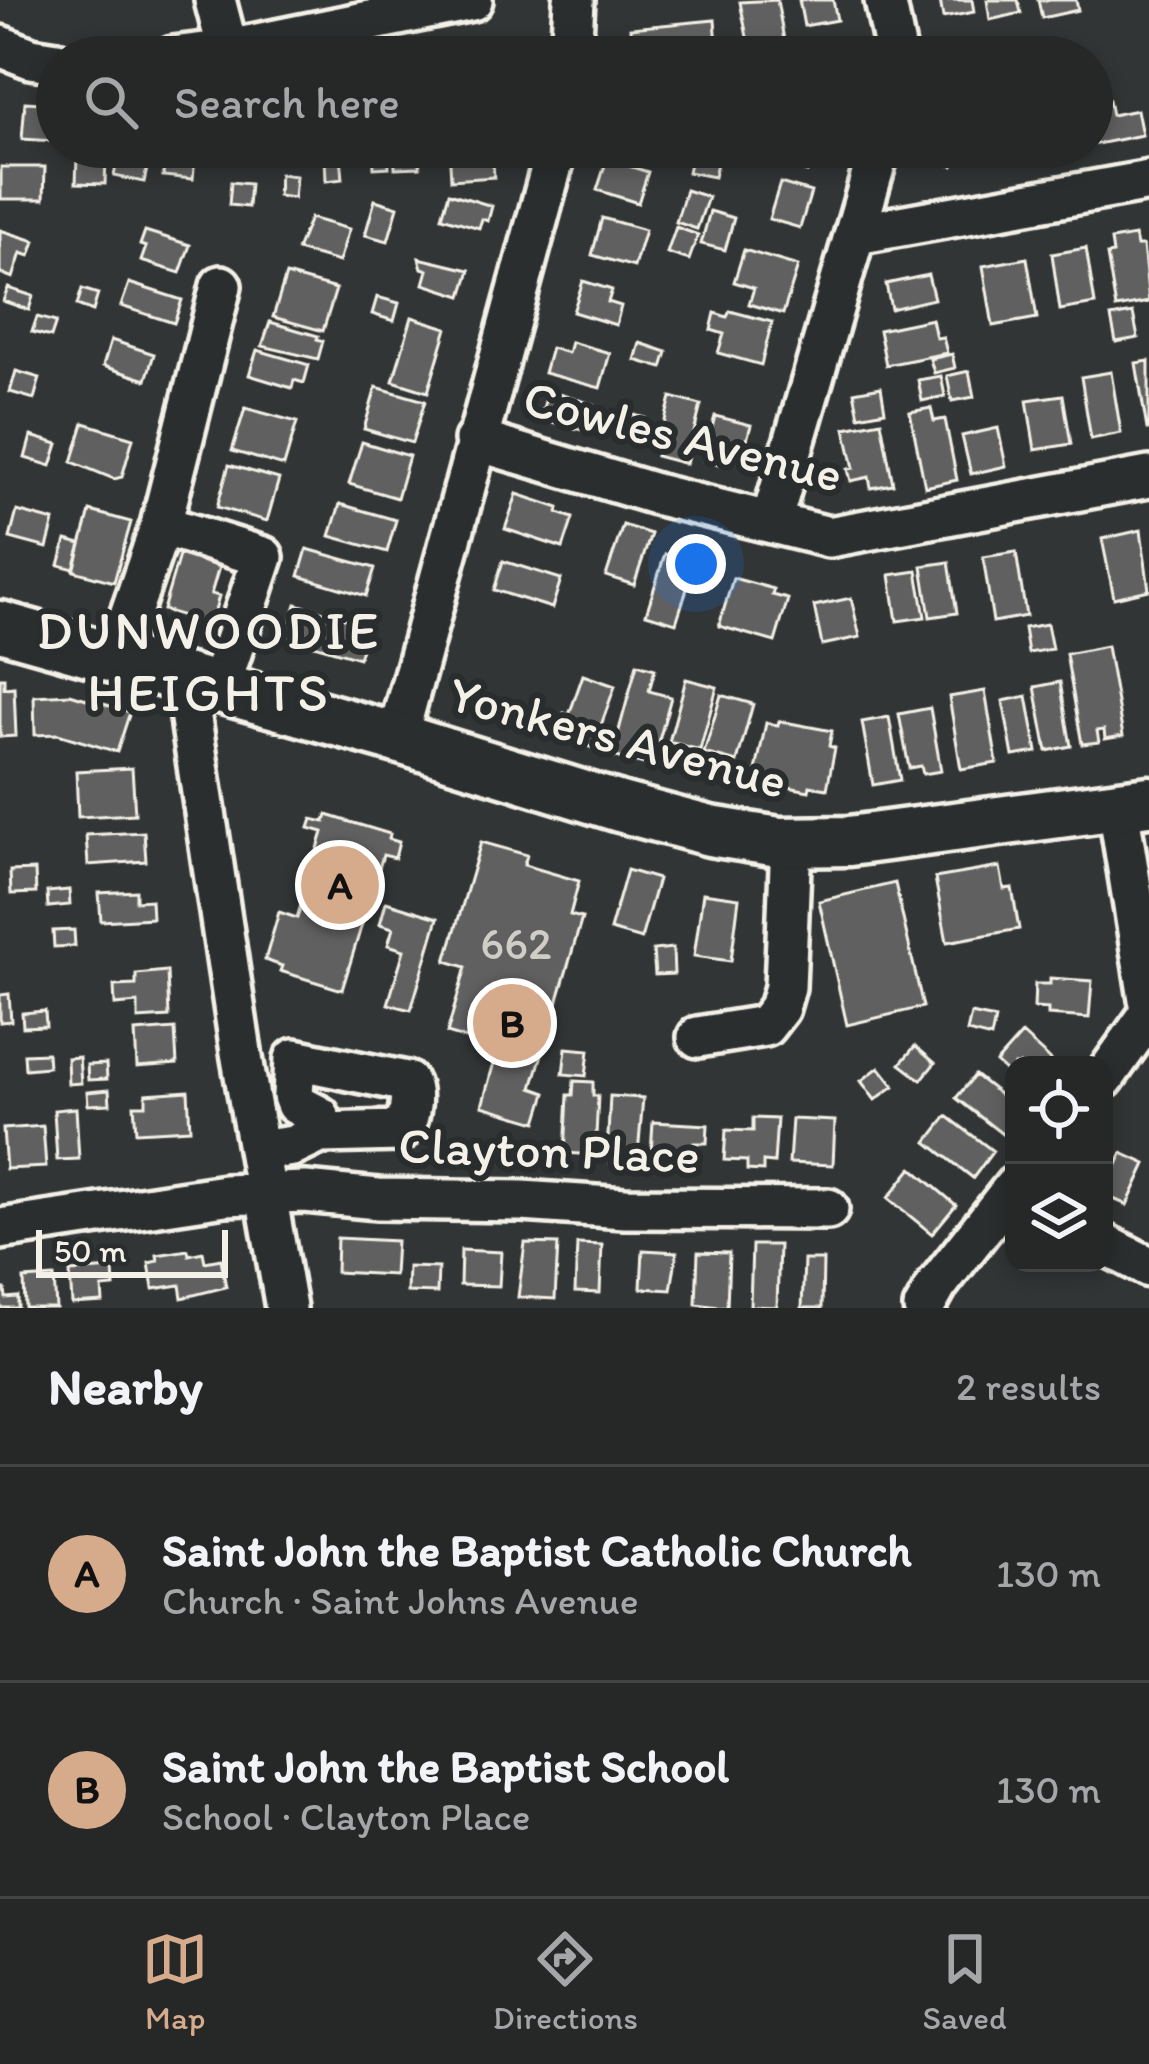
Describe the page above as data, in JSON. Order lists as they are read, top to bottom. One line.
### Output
{"streets":{"main road":["Yonkers Avenue"],"street":["Cowles Avenue","Clayton Place"]},"districts":["DUNWOODIE HEIGHTS"],"house_numbers":["662"],"scale_bar":"50 m","page":{"search":"Search here","pins":["A","B"],"scale":"50 m","heading":["Nearby","2 results"],"list":[{"mark":"A","name":"Saint John the Baptist Catholic Church","note":"Church · Saint Johns Avenue","value":"130 m"},{"mark":"B","name":"Saint John the Baptist School","note":"School · Clayton Place","value":"130 m"}],"nav":["Map","Directions","Saved"]}}
